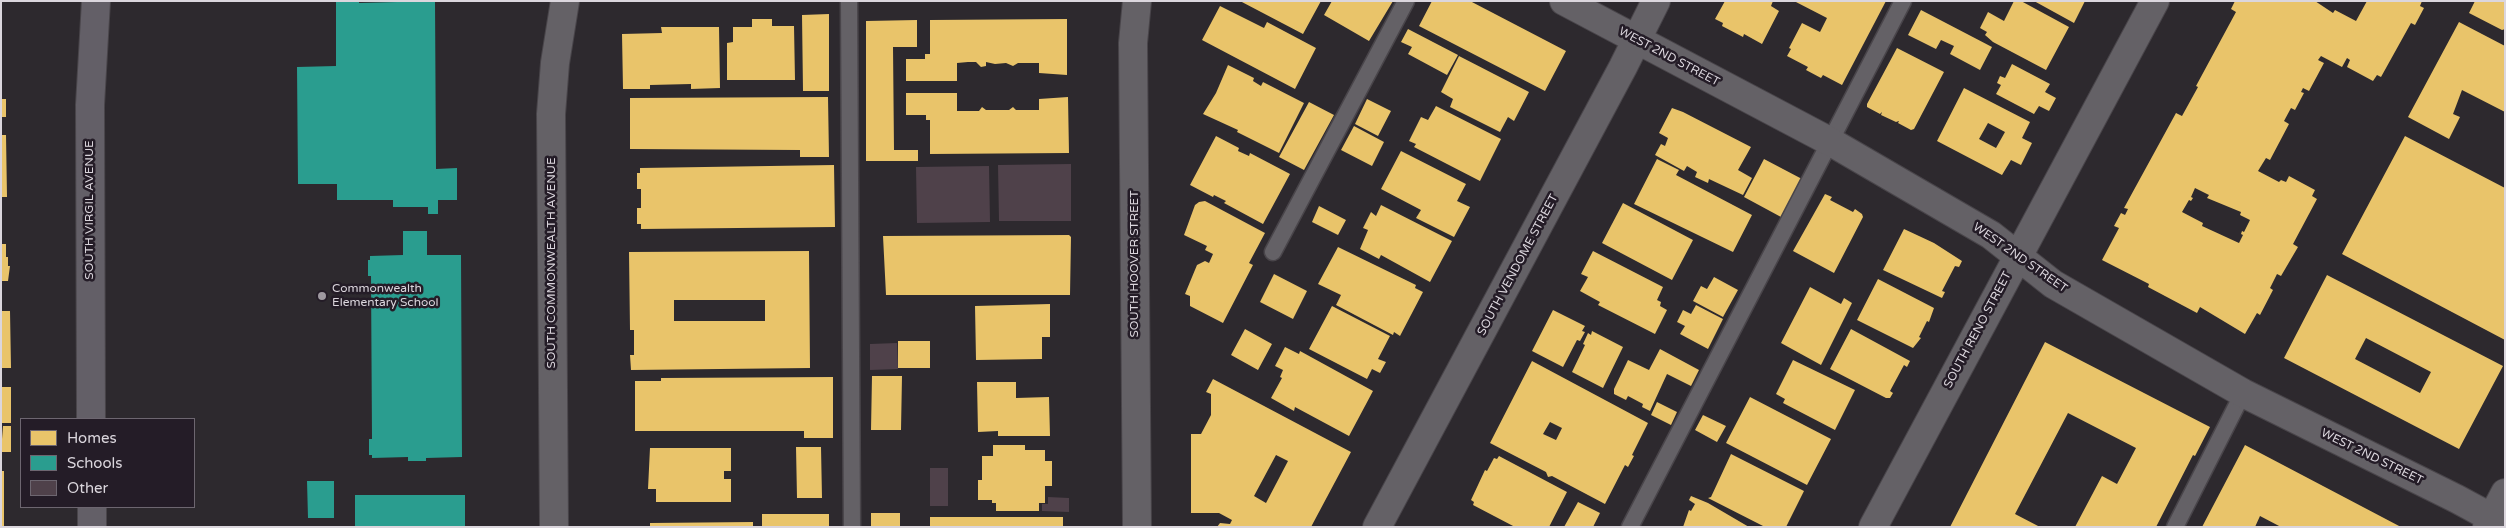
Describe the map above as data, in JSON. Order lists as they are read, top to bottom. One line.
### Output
{"streets":{"main road":["SOUTH VIRGIL AVENUE"],"street":["WEST 2ND STREET","SOUTH COMMONWEALTH AVENUE","SOUTH HOOVER STREET","SOUTH VENDOME STREET","SOUTH RENO STREET"]},"crossings":[["WEST 2ND STREET","SOUTH VENDOME STREET"],["WEST 2ND STREET","SOUTH RENO STREET"]],"places":["Commonwealth Elementary School"],"legend":["Homes","Schools","Other"]}
